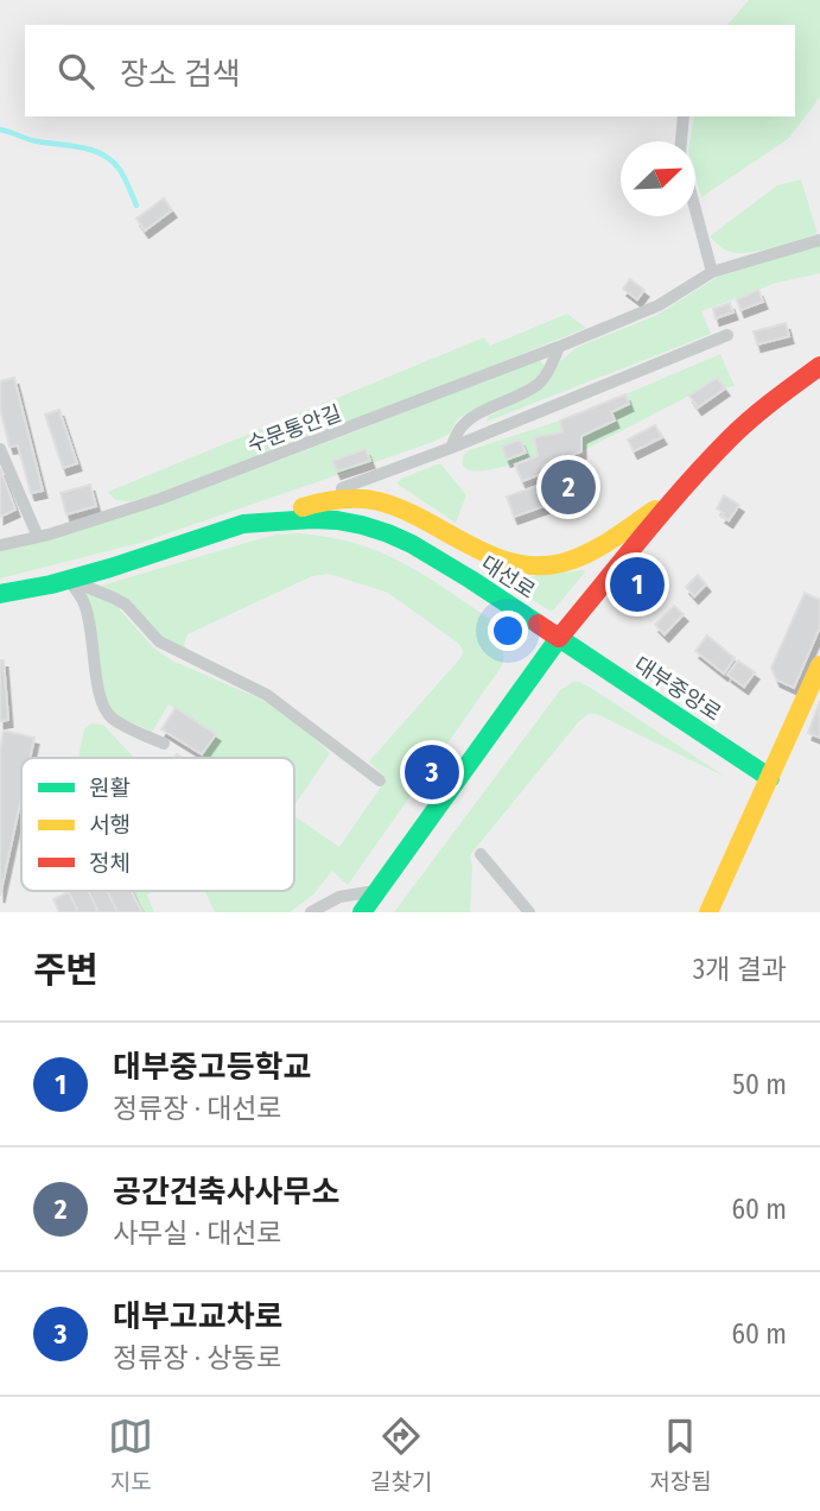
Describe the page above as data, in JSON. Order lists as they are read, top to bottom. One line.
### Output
{"streets":{"street":["대선로","대부중앙로"],"lane":["수문통안길"]},"crossings":[["대선로","대부중앙로"]],"legend":["원활","서행","정체"],"north":"top right","page":{"search":"장소 검색","pins":["2","1","3"],"heading":["주변","3개 결과"],"list":[{"mark":"1","name":"대부중고등학교","note":"정류장 · 대선로","value":"50 m"},{"mark":"2","name":"공간건축사사무소","note":"사무실 · 대선로","value":"60 m"},{"mark":"3","name":"대부고교차로","note":"정류장 · 상동로","value":"60 m"}],"nav":["지도","길찾기","저장됨"]}}
